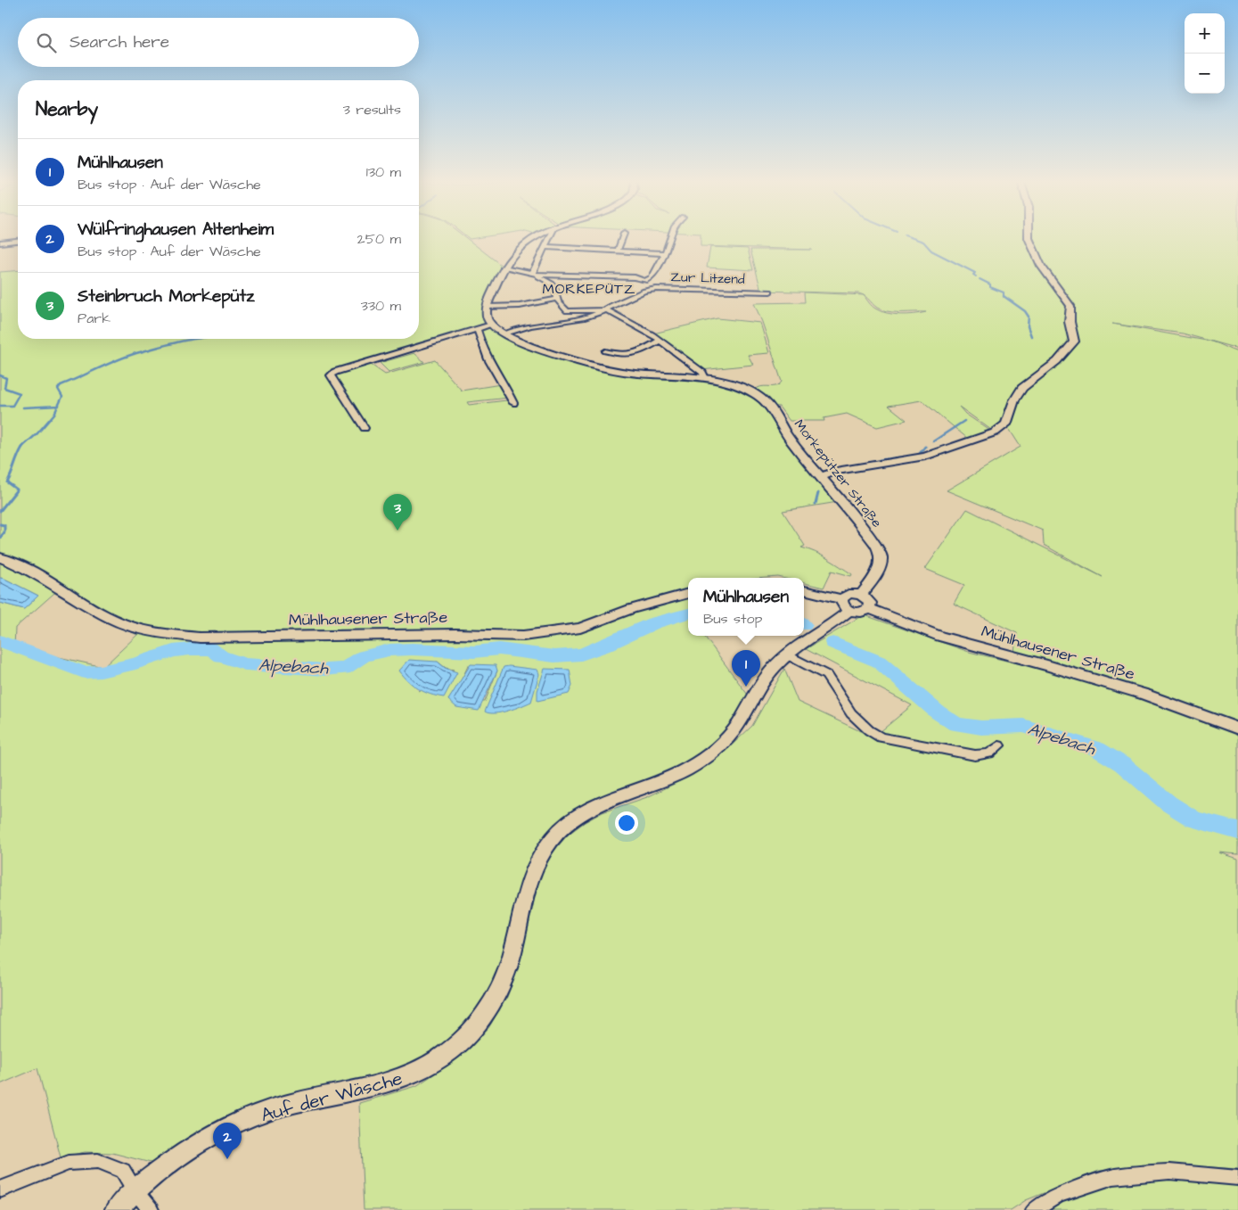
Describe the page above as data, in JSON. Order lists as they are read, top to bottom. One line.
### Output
{"streets":{"street":["Zur Litzend","Morkepützer Straße","Mühlhausener Straße","Auf der Wäsche"]},"crossings":[["Zur Litzend","Morkepützer Straße"]],"districts":["MORKEPÜTZ"],"water":["Alpebach"],"page":{"map_buttons":["+","−"],"search":"Search here","heading":["Nearby","3 results"],"list":[{"mark":"1","name":"Mühlhausen","note":"Bus stop · Auf der Wäsche","value":"130 m"},{"mark":"2","name":"Wülfringhausen Altenheim","note":"Bus stop · Auf der Wäsche","value":"250 m"},{"mark":"3","name":"Steinbruch Morkepütz","note":"Park","value":"330 m"}],"pins":["3","1","2"],"popup":["Mühlhausen","Bus stop"]}}
